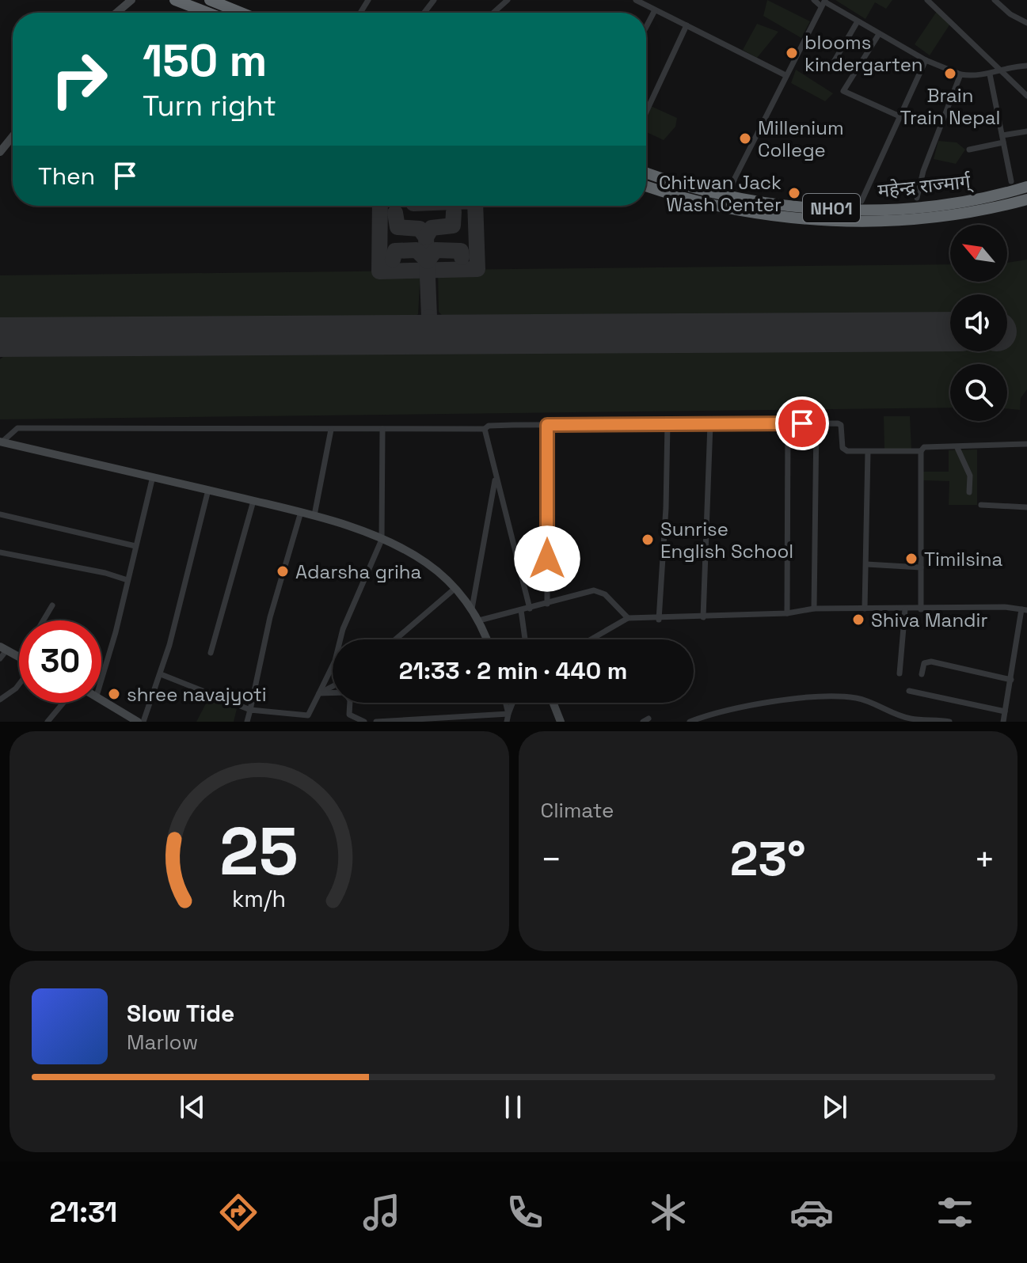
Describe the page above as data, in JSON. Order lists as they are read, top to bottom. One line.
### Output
{"streets":{"highway":["महेन्द्र राज्मार्ग्","NH01"]},"places":["blooms kindergarten","Brain Train Nepal","Millenium College","Chitwan Jack Wash Center","Sunrise English School","Timilsina","Adarsha griha","Shiva Mandir","shree navajyoti"],"north":"top left","page":{"turn":["150 m","Turn right"],"then":"Then","limit":"30","trip":"21:33 · 2 min · 440 m","tile":"Climate","heat":["−","23°","+"],"song":["Slow Tide","Marlow"],"tabs":"21:31","gauge":["25","km/h"]}}
